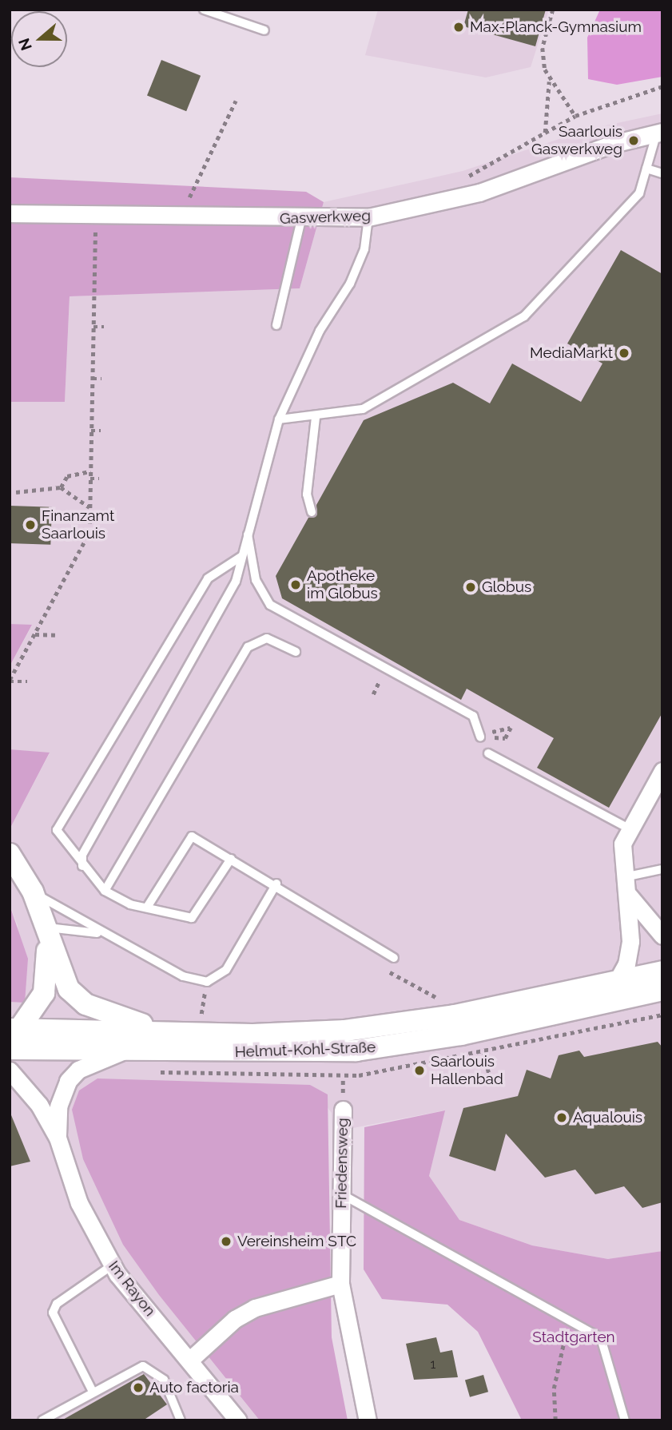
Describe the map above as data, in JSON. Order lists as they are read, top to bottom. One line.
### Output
{"streets":{"street":["Gaswerkweg","Helmut-Kohl-Straße","Friedensweg","Im Rayon"]},"crossings":[["Helmut-Kohl-Straße","Im Rayon"]],"parks":["Stadtgarten"],"places":["Max-Planck-Gymnasium","Saarlouis Gaswerkweg","MediaMarkt","Finanzamt Saarlouis","Apotheke im Globus","Globus","Saarlouis Hallenbad","Aqualouis","Vereinsheim STC","Auto factoria"],"house_numbers":["1"],"north":"left"}
